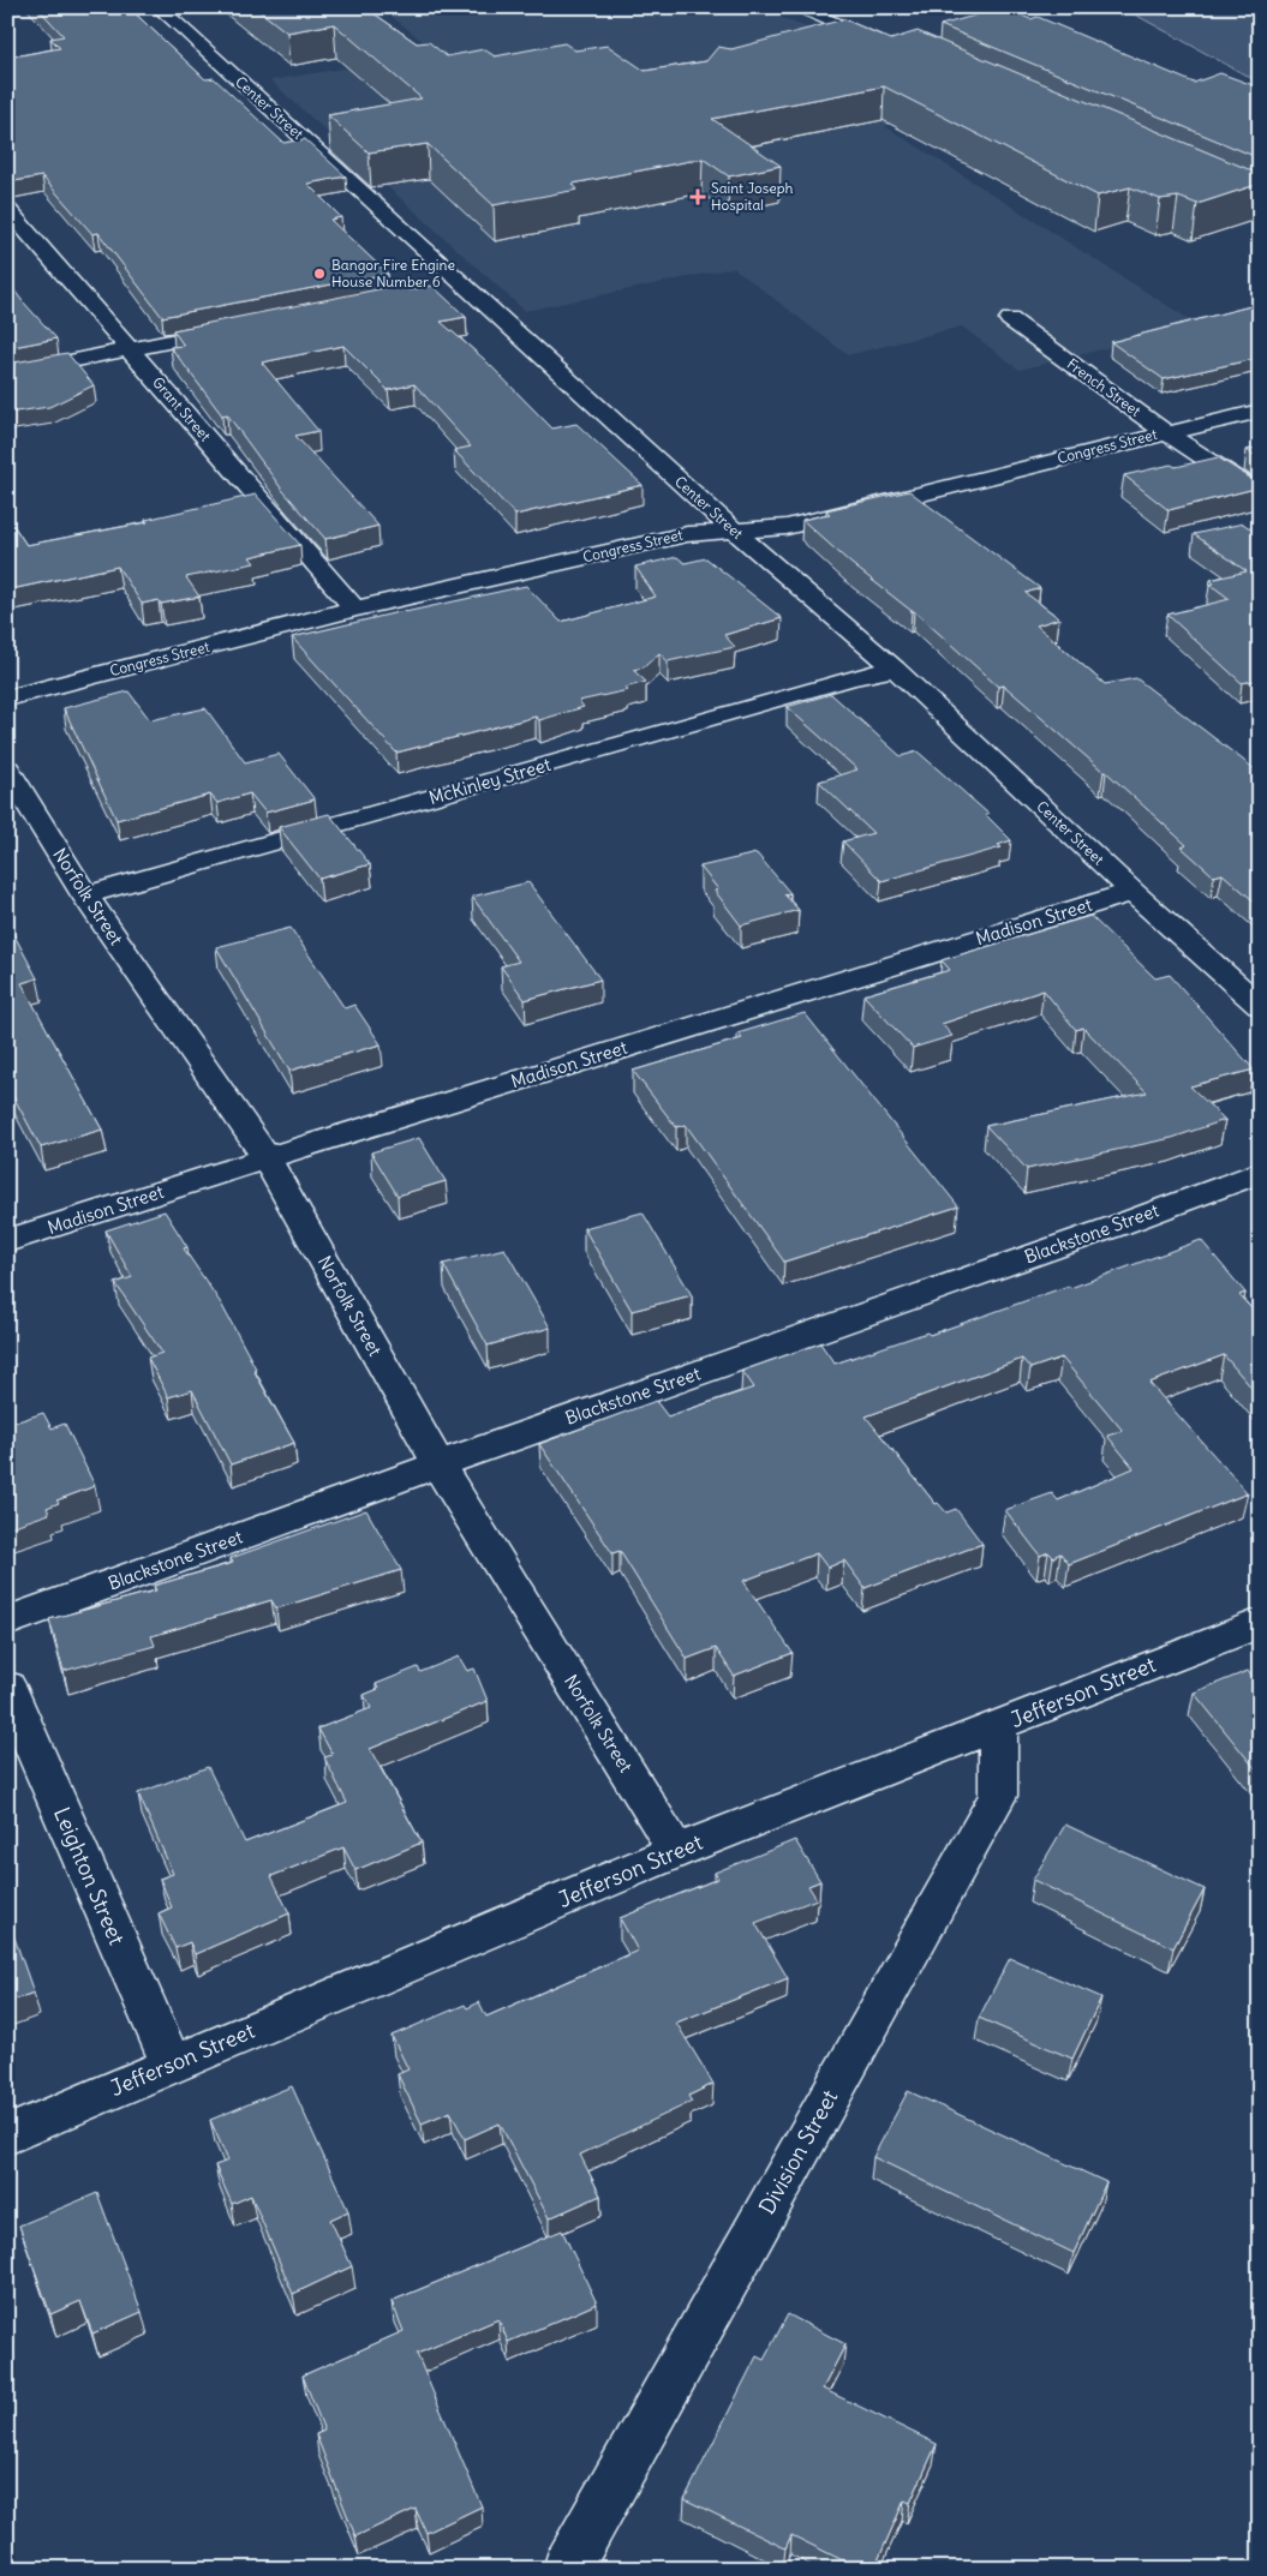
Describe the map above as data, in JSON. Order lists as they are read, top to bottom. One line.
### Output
{"streets":{"street":["Center Street","French Street","Grant Street","Congress Street","McKinley Street","Norfolk Street","Madison Street","Blackstone Street","Jefferson Street","Leighton Street","Division Street"]},"crossings":[["Center Street","Congress Street"],["Center Street","McKinley Street"],["Center Street","Madison Street"],["French Street","Congress Street"],["Grant Street","Congress Street"],["McKinley Street","Norfolk Street"],["Norfolk Street","Madison Street"],["Norfolk Street","Blackstone Street"],["Norfolk Street","Jefferson Street"],["Jefferson Street","Leighton Street"],["Jefferson Street","Division Street"]],"places":{"health":["Saint Joseph Hospital"],"other":["Bangor Fire Engine House Number 6"]}}
